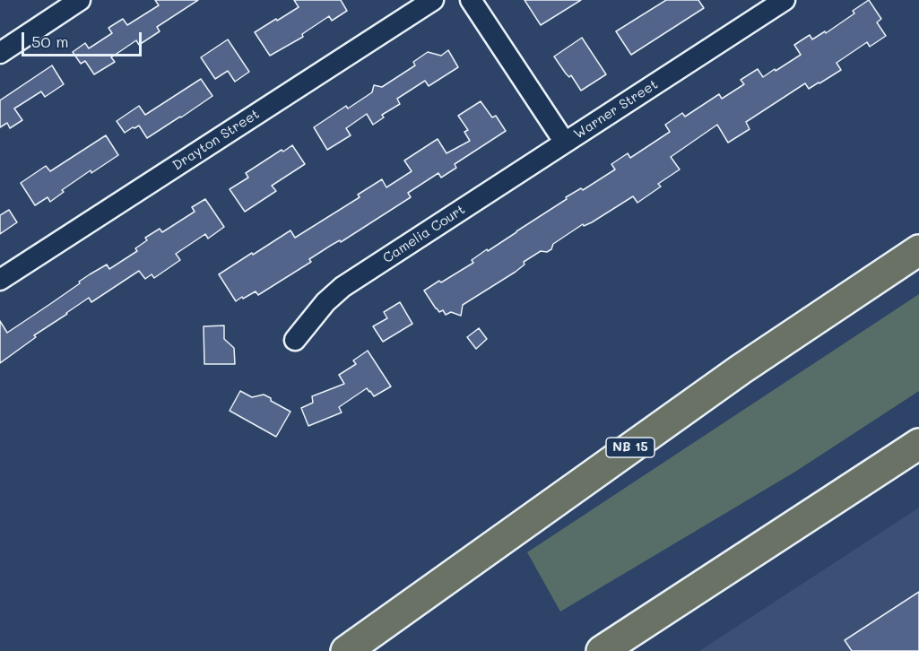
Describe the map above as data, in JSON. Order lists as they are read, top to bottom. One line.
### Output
{"streets":{"highway":["NB 15"],"street":["Warner Street","Drayton Street","Camelia Court"]},"crossings":[["Warner Street","Camelia Court"]],"scale_bar":"50 m"}
